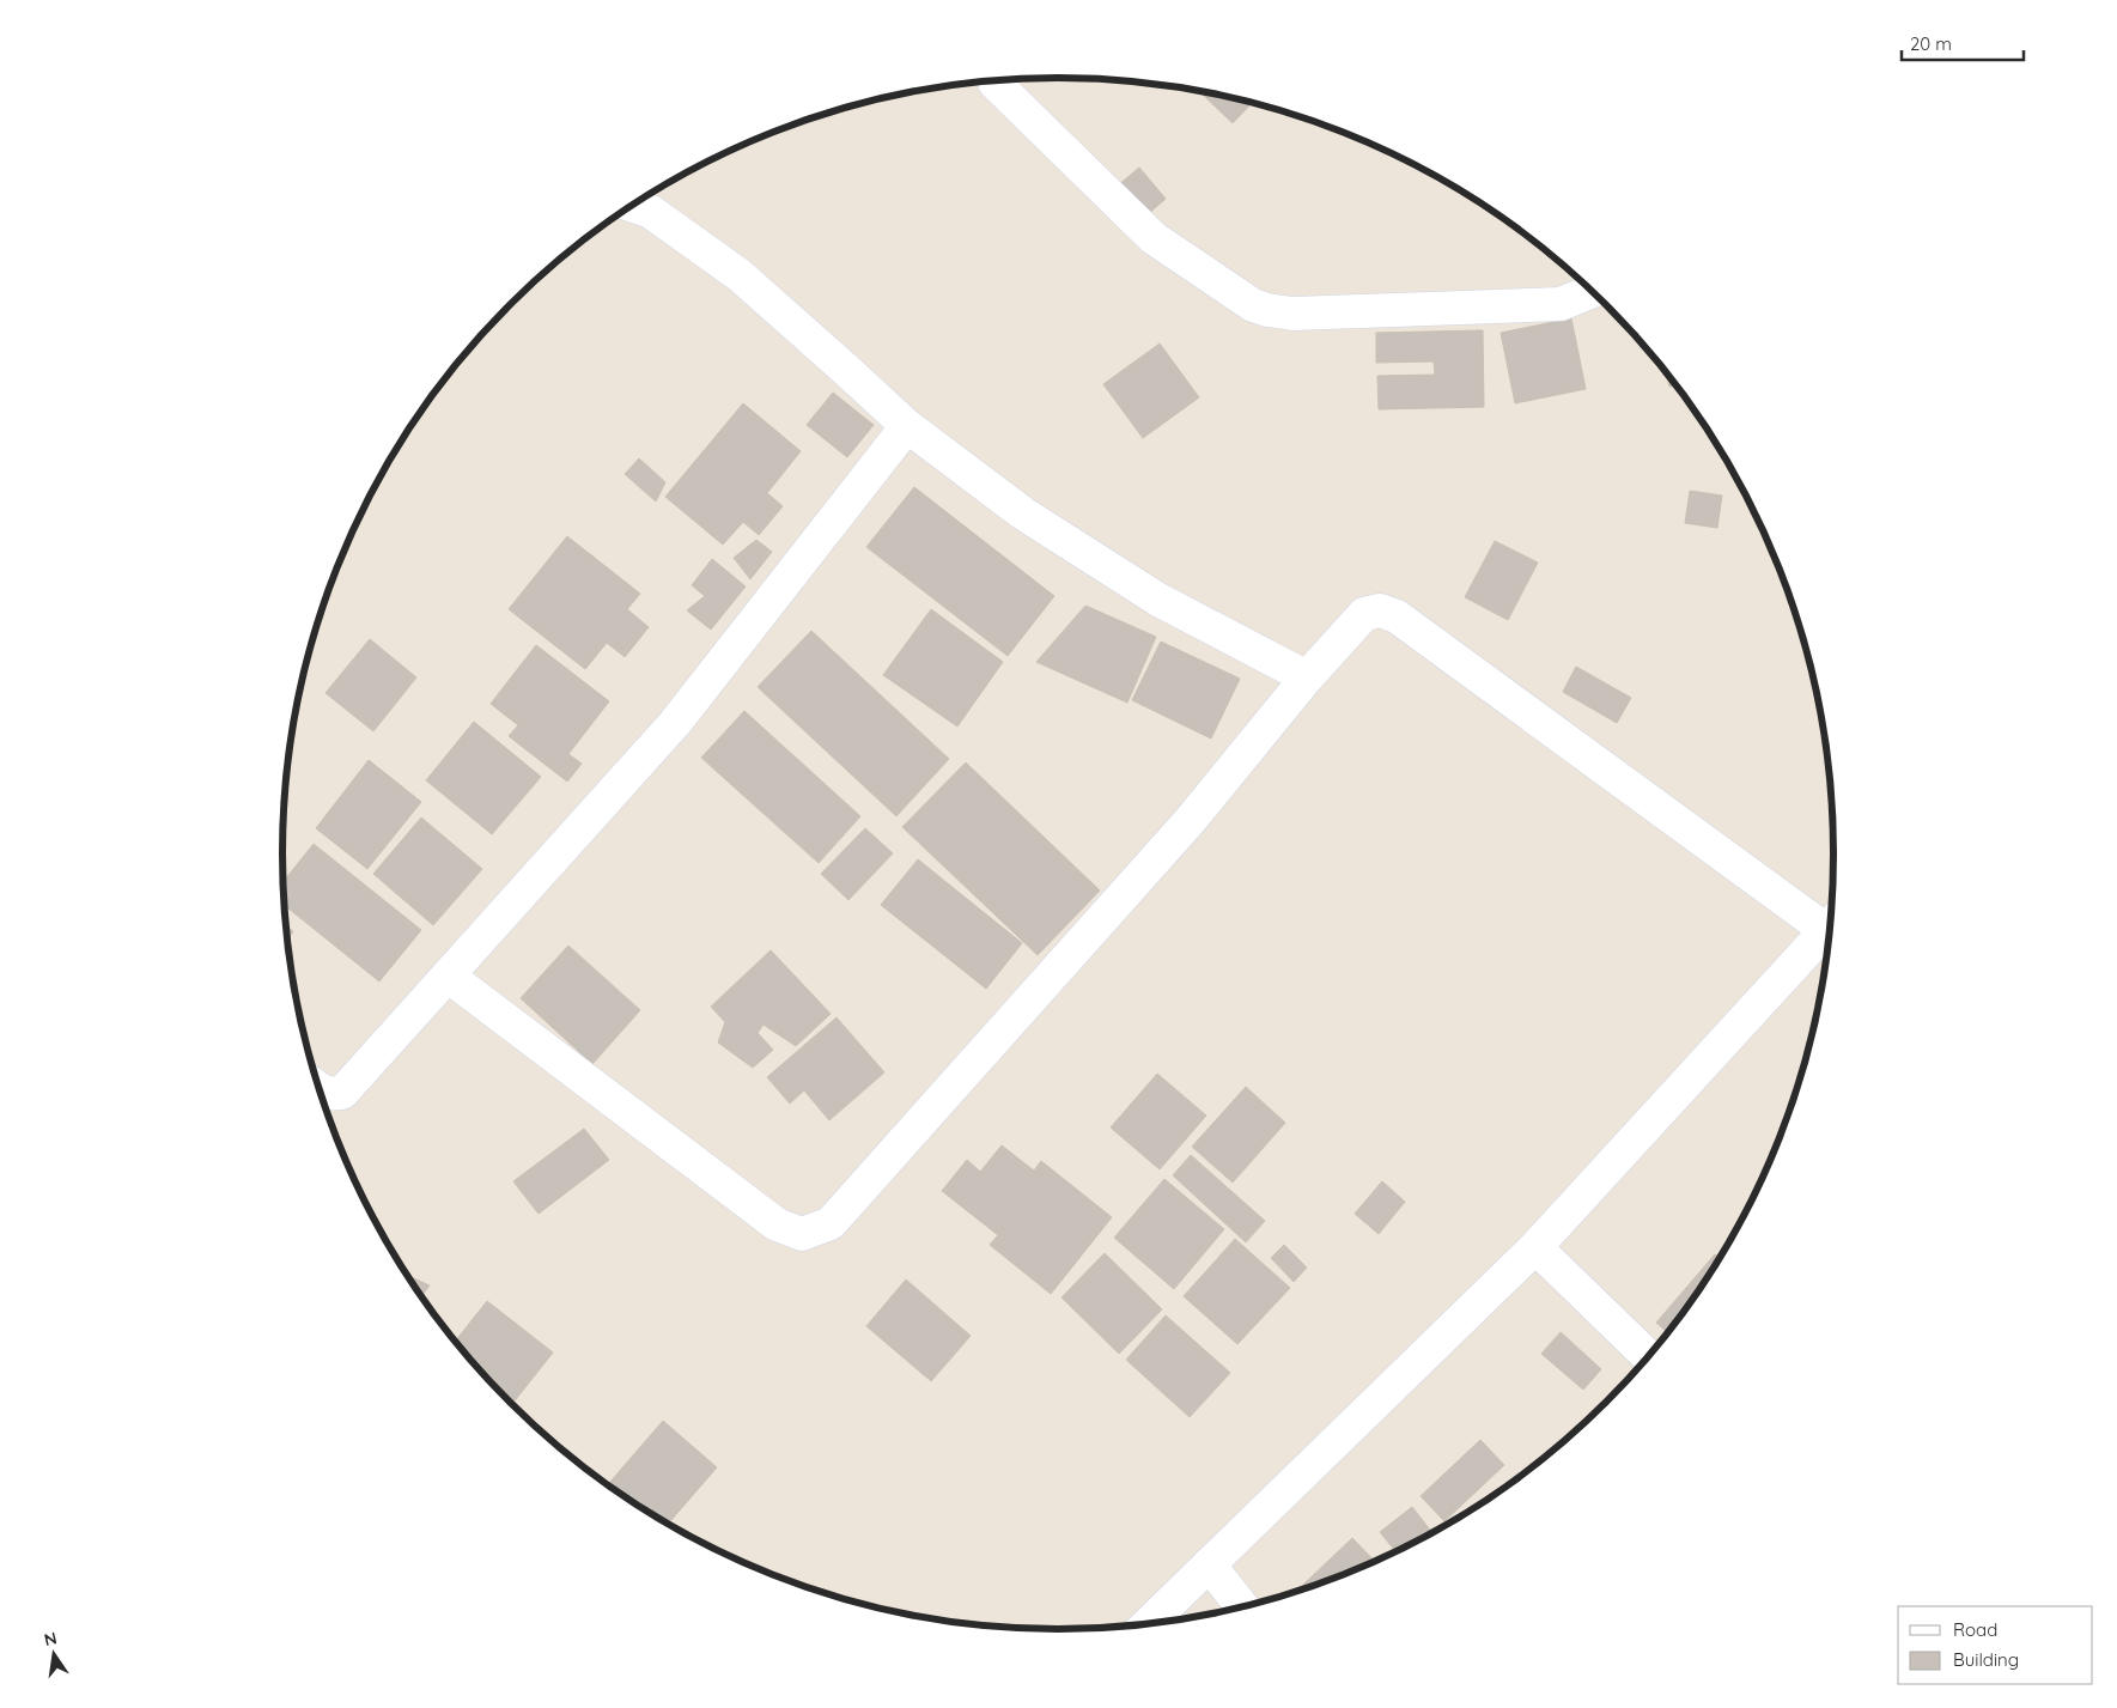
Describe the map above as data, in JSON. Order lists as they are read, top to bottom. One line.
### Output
{"legend":["Road","Building"],"scale_bar":"20 m","north":"top"}
